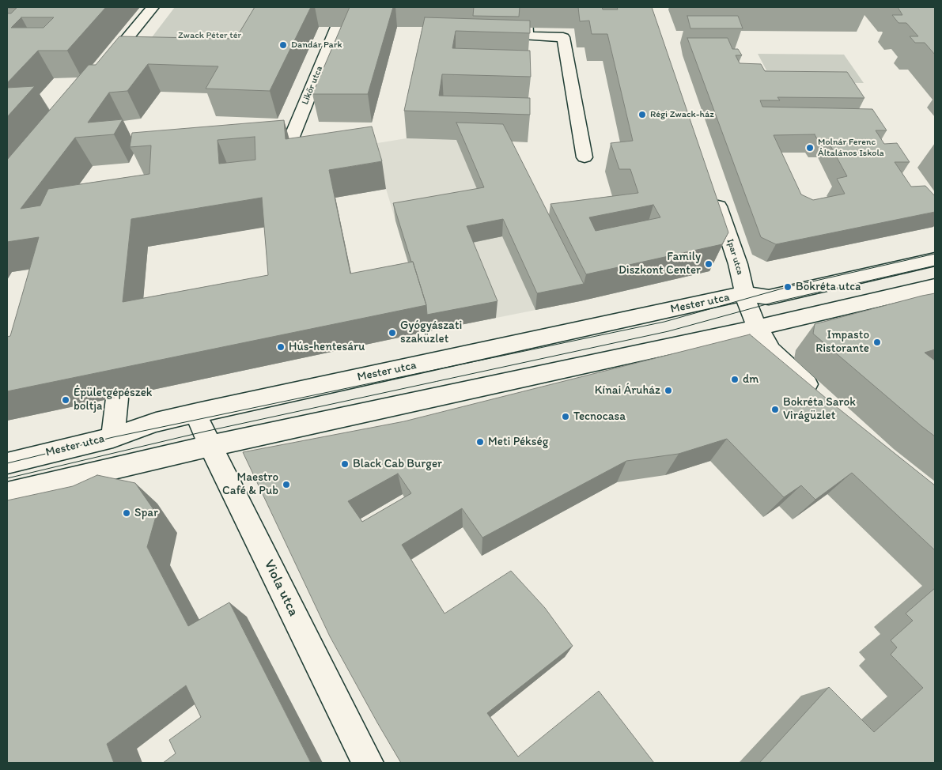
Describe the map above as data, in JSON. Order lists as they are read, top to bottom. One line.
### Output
{"streets":{"street":["Likőr utca","Ipar utca","Mester utca","Viola utca"]},"crossings":[["Ipar utca","Mester utca"],["Mester utca","Viola utca"]],"parks":["Zwack Péter tér"],"places":["Dandár Park","Régi Zwack-ház","Molnár Ferenc Általános Iskola","Family Diszkont Center","Bokréta utca","Gyógyászati szaküzlet","Impasto Ristorante","Hús-hentesáru","dm","Kínai Áruház","Épületgépészek boltja","Bokréta Sarok Virágüzlet","Tecnocasa","Meti Pékség","Black Cab Burger","Maestro Café & Pub","Spar"]}
